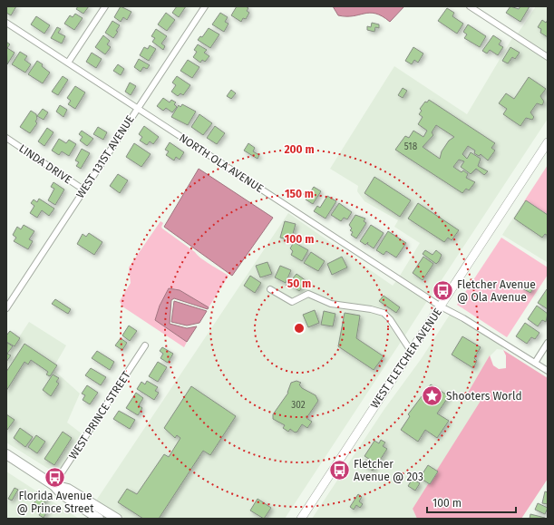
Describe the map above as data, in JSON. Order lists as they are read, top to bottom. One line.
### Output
{"streets":{"main road":["WEST FLETCHER AVENUE"],"street":["WEST 131ST AVENUE","NORTH OLA AVENUE","LINDA DRIVE","WEST PRINCE STREET"]},"crossings":[["WEST 131ST AVENUE","NORTH OLA AVENUE"],["WEST 131ST AVENUE","LINDA DRIVE"],["NORTH OLA AVENUE","WEST FLETCHER AVENUE"]],"places":{"bus stop":["Fletcher Avenue @ Ola Avenue","Fletcher Avenue @ 203","Florida Avenue @ Prince Street"],"place":["Shooters World"]},"house_numbers":["518","302"],"scale_bar":"100 m","rings":["200 m","150 m","100 m","50 m"]}
